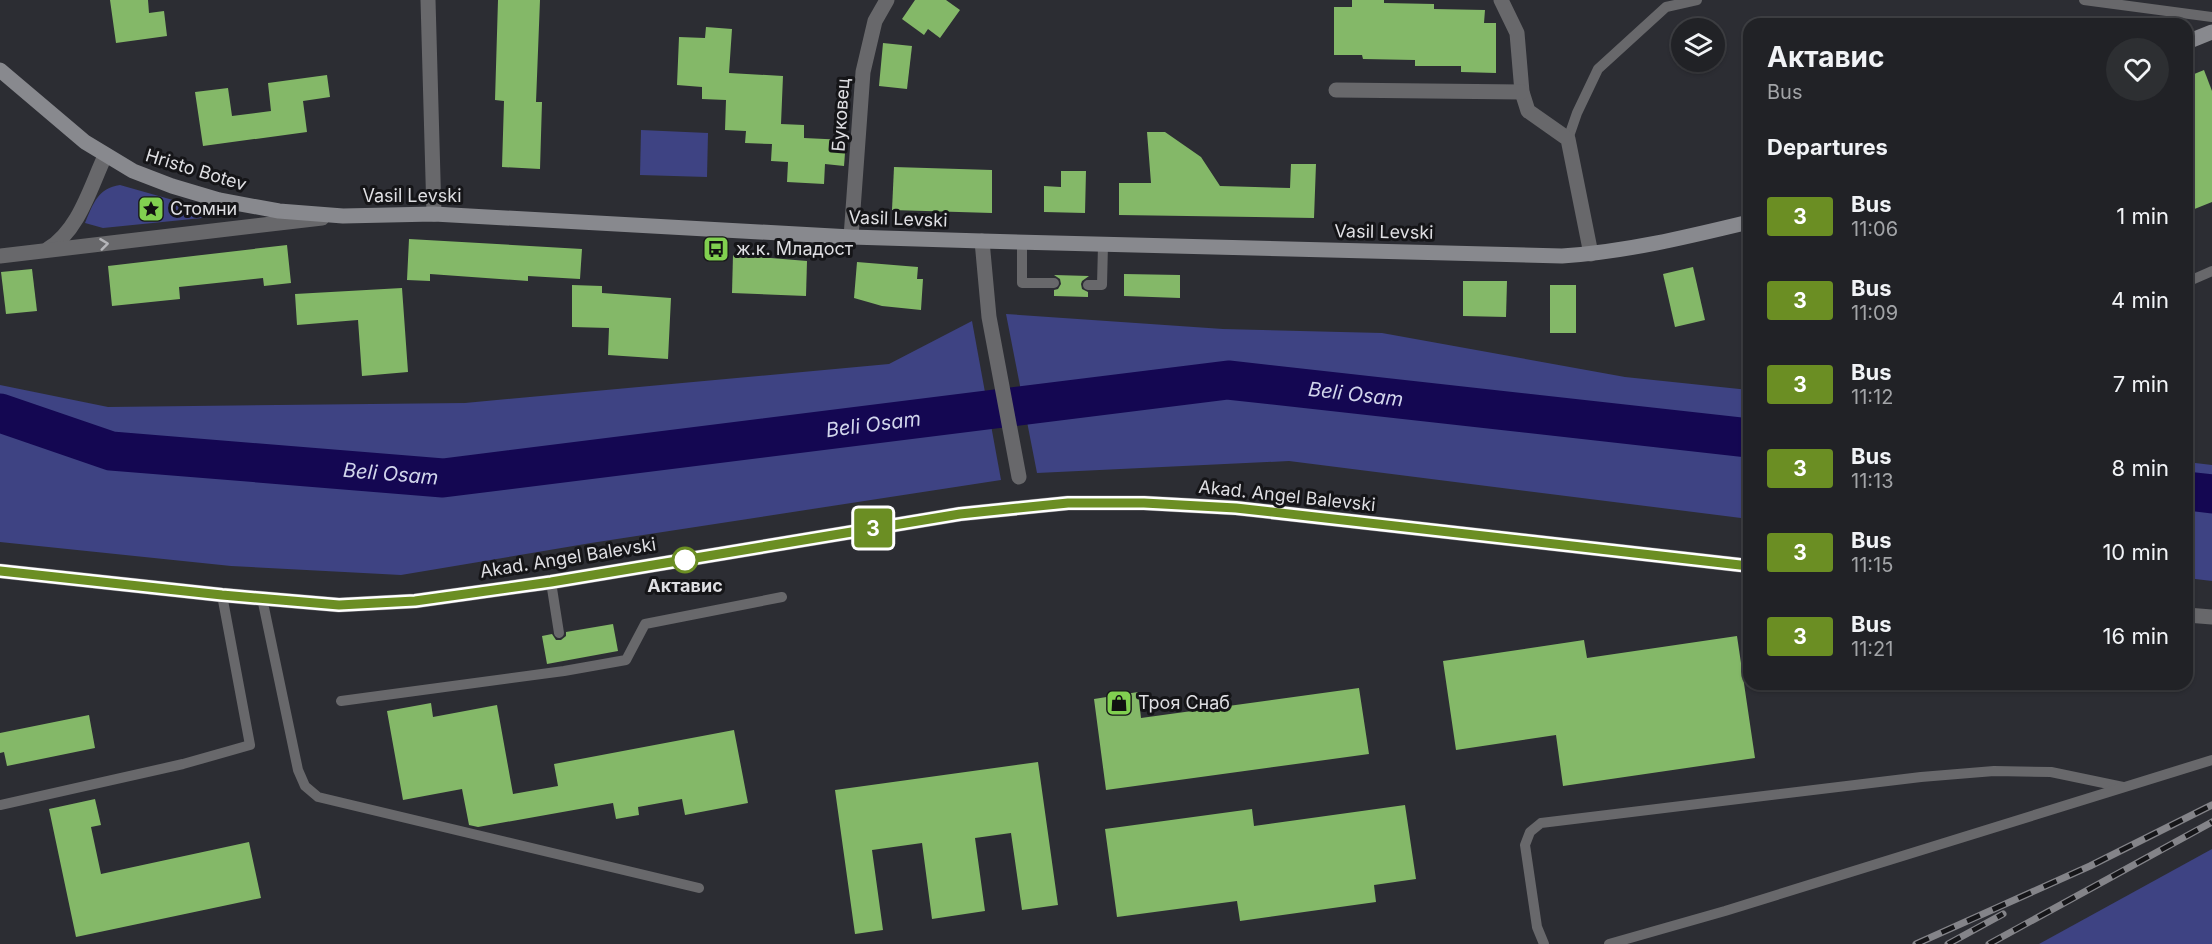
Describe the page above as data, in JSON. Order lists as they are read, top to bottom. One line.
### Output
{"streets":{"main road":["Hristo Botev","Vasil Levski"],"street":["Буковец","Akad. Angel Balevski"]},"crossings":[["Буковец","Vasil Levski"],["Hristo Botev","Vasil Levski"]],"water":["Beli Osam"],"places":{"place":["Стомни"],"bus stop":["ж.к. Младост"],"other":["Актавис"],"shop":["Троя Снаб"]},"lines":["bus line 3"],"page":{"on_map":"3","heading":[["Актавис","Bus"],"Departures"],"list":[{"mark":"3","name":"Bus","note":"11:06","value":"1 min"},{"mark":"3","name":"Bus","note":"11:09","value":"4 min"},{"mark":"3","name":"Bus","note":"11:12","value":"7 min"},{"mark":"3","name":"Bus","note":"11:13","value":"8 min"},{"mark":"3","name":"Bus","note":"11:15","value":"10 min"},{"mark":"3","name":"Bus","note":"11:21","value":"16 min"}]}}
